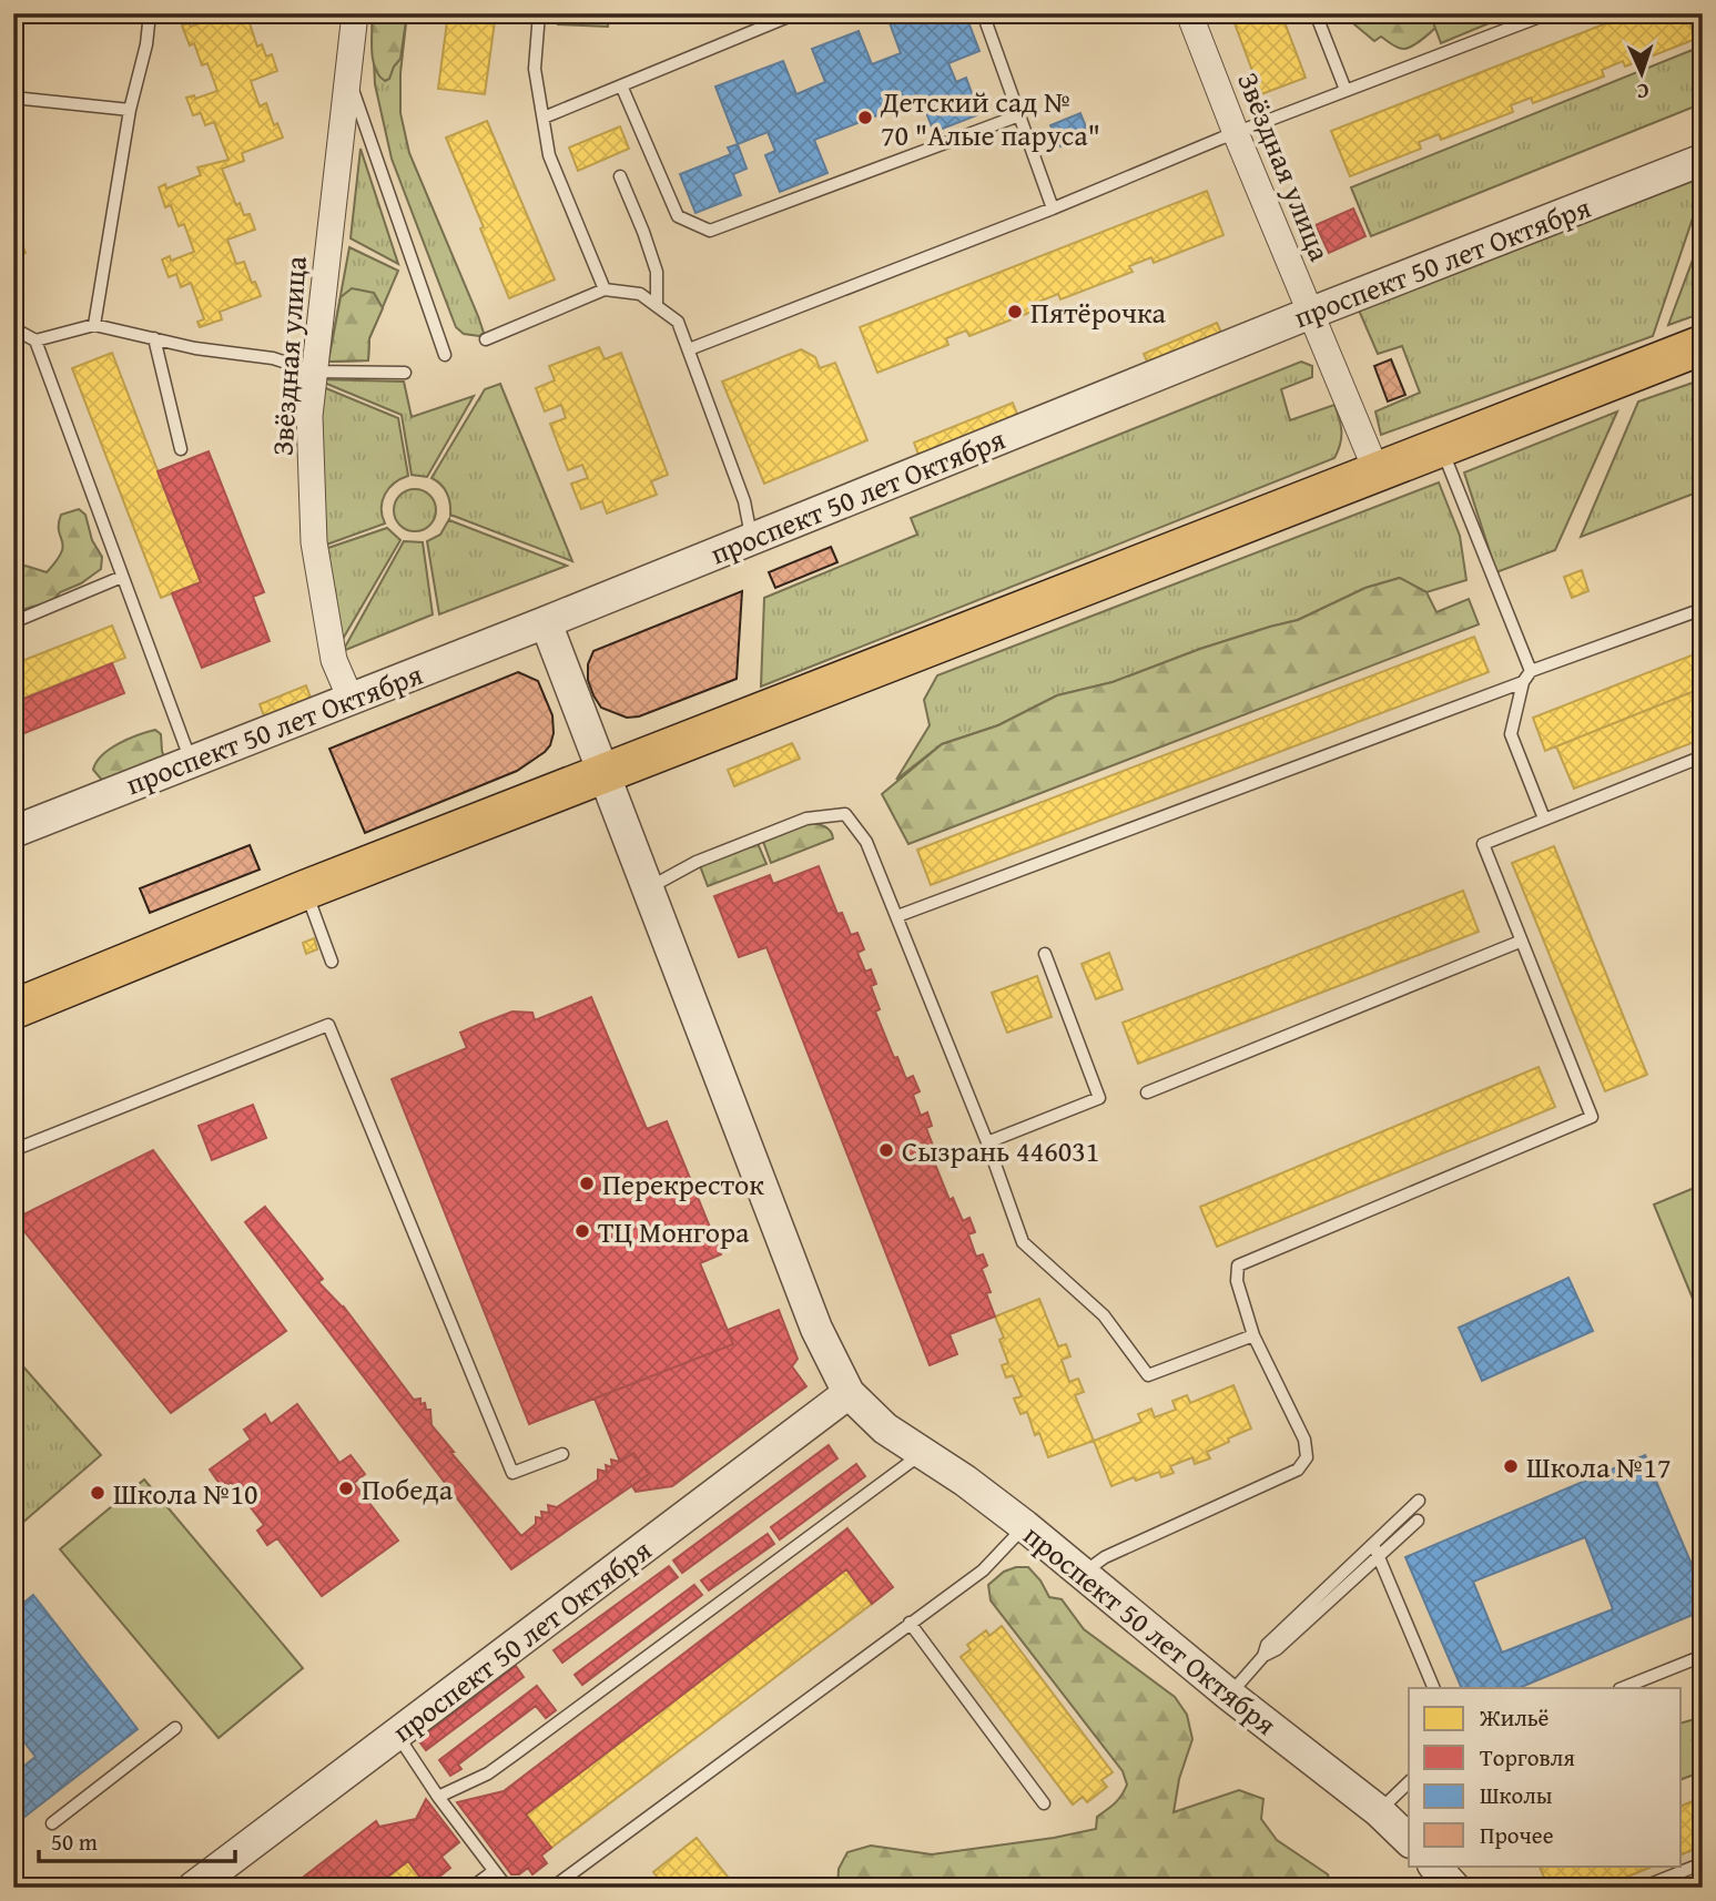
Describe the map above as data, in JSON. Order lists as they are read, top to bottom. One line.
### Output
{"streets":{"street":["Звёздная улица","проспект 50 лет Октября"]},"crossings":[["Звёздная улица","проспект 50 лет Октября"]],"places":["Детский сад № 70 \"Алые паруса\"","Пятёрочка","Сызрань 446031","Перекресток","ТЦ Монгора","Школа №17","Победа","Школа №10"],"legend":["Жильё","Торговля","Школы","Прочее"],"scale_bar":"50 m","north":"bottom"}
